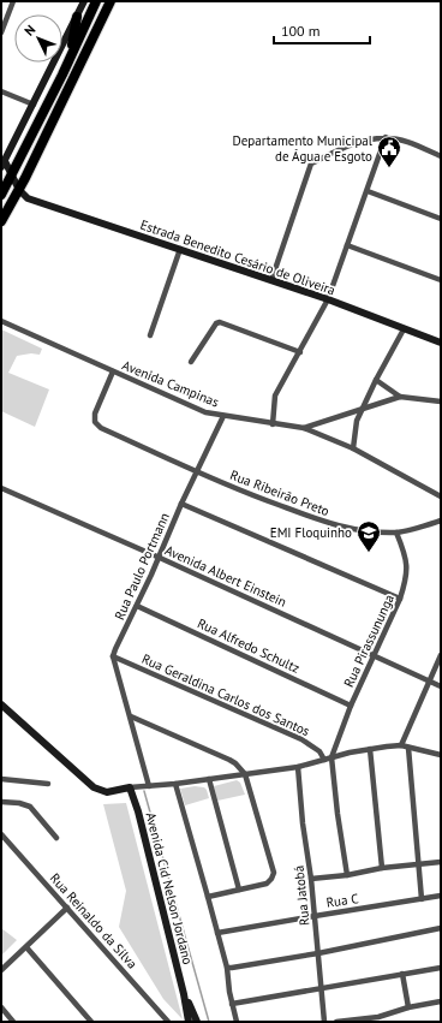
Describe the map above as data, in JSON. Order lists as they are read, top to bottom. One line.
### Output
{"streets":{"main road":["Estrada Benedito Cesário de Oliveira","Avenida Cid Nelson Jordano"],"street":["Avenida Campinas","Rua Ribeirão Preto","Rua Paulo Portmann","Avenida Albert Einstein","Rua Pirassununga","Rua Alfredo Schultz","Rua Geraldina Carlos dos Santos","Rua Jatobá","Rua C","Rua Reinaldo da Silva"]},"crossings":[["Avenida Campinas","Rua Ribeirão Preto"],["Avenida Campinas","Rua Paulo Portmann"],["Rua Ribeirão Preto","Rua Paulo Portmann"],["Rua Ribeirão Preto","Rua Pirassununga"],["Rua Paulo Portmann","Avenida Albert Einstein"],["Rua Paulo Portmann","Rua Alfredo Schultz"],["Rua Paulo Portmann","Rua Geraldina Carlos dos Santos"],["Avenida Albert Einstein","Rua Pirassununga"],["Rua Pirassununga","Rua Alfredo Schultz"],["Rua Jatobá","Rua C"]],"places":{"public building":["Departamento Municipal de Água e Esgoto"],"school or university":["EMI Floquinho"]},"scale_bar":"100 m","north":"top left"}
